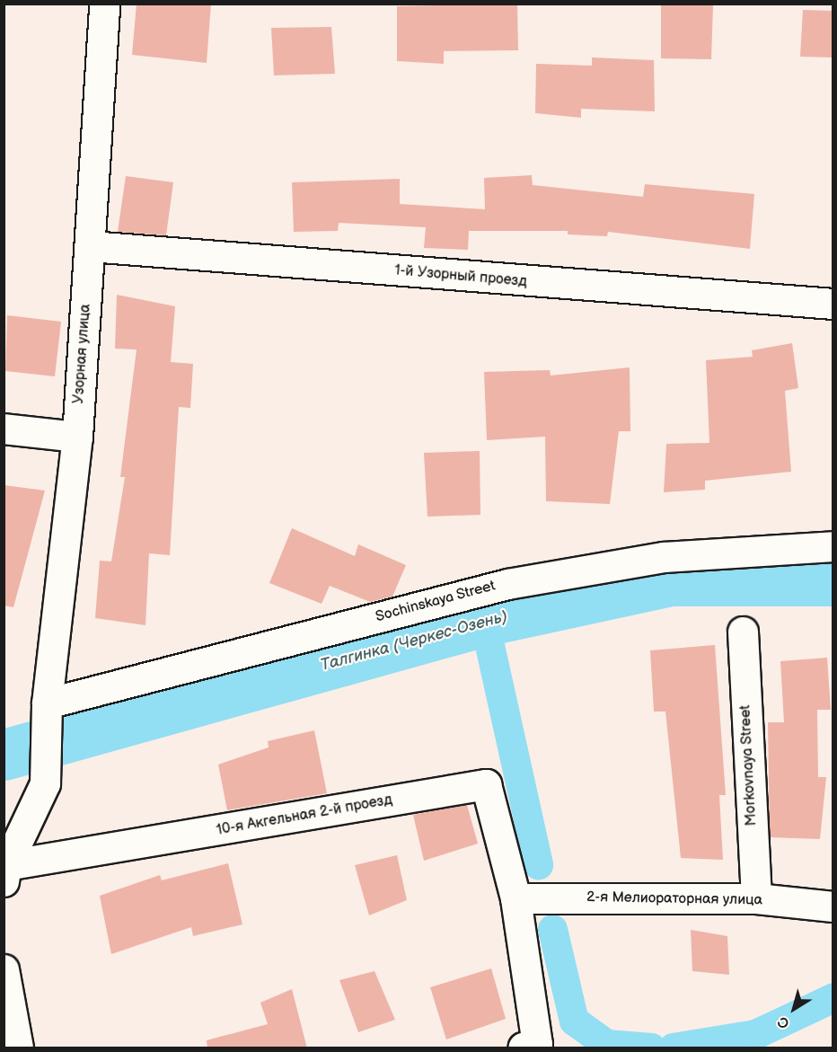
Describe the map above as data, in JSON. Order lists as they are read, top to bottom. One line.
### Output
{"streets":{"street":["1-й Узорный проезд","Узорная улица","Sochinskaya Street","Morkovnaya Street","10-я Акгельная 2-й проезд","2-я Мелиораторная улица"]},"crossings":[["1-й Узорный проезд","Узорная улица"],["Узорная улица","Sochinskaya Street"],["Узорная улица","10-я Акгельная 2-й проезд"],["Morkovnaya Street","2-я Мелиораторная улица"],["10-я Акгельная 2-й проезд","2-я Мелиораторная улица"]],"water":["Талгинка (Черкес-Озень)"],"north":"bottom left"}
